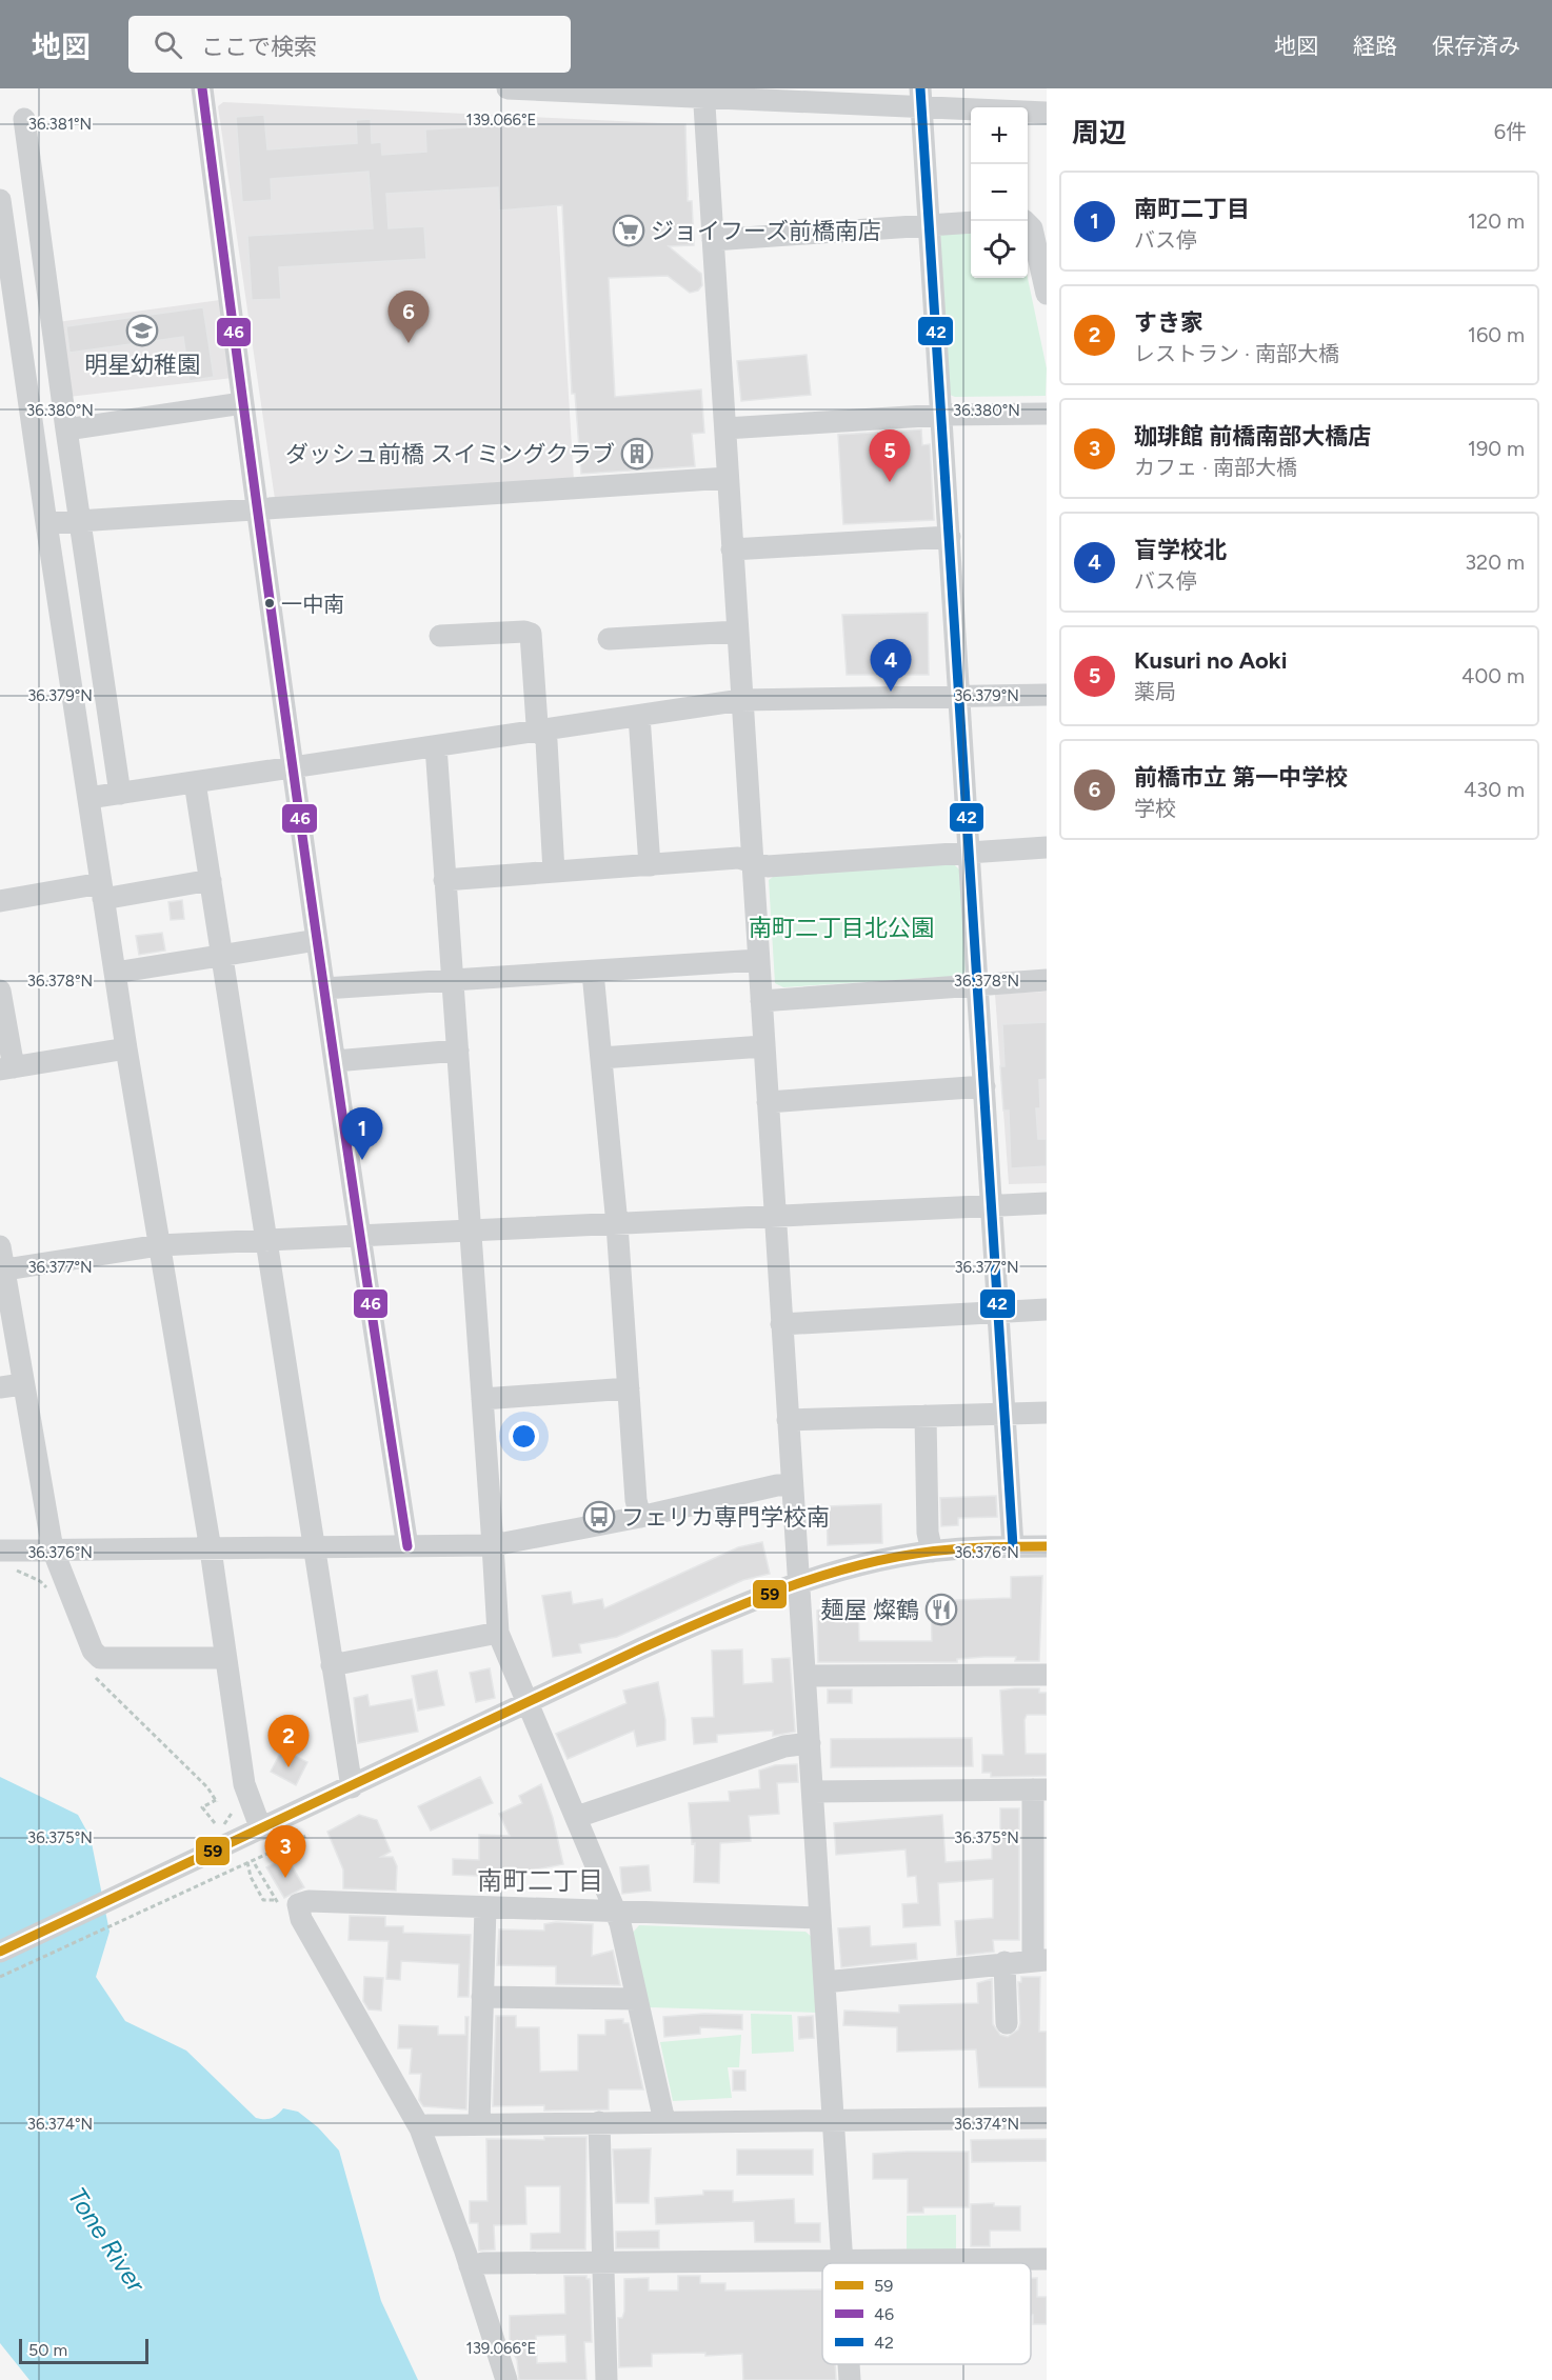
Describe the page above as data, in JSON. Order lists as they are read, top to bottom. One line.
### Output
{"districts":["南町二丁目"],"water":["Tone River"],"parks":["南町二丁目北公園"],"places":{"supermarket":["ジョイフーズ前橋南店"],"school or university":["明星幼稚園"],"building":["ダッシュ前橋 スイミングクラブ"],"other":["一中南"],"bus stop":["フェリカ専門学校南"],"restaurant":["麺屋 燦鶴"]},"lines":["transit line 46","transit line 42","transit line 59"],"legend":["59","46","42"],"scale_bar":"50 m","page":{"header":"地図","search":"ここで検索","nav":["地図","経路","保存済み"],"heading":["周辺","6件"],"map_buttons":["+","−"],"list":[{"mark":"1","name":"南町二丁目","note":"バス停","value":"120 m"},{"mark":"2","name":"すき家","note":"レストラン · 南部大橋","value":"160 m"},{"mark":"3","name":"珈琲館 前橋南部大橋店","note":"カフェ · 南部大橋","value":"190 m"},{"mark":"4","name":"盲学校北","note":"バス停","value":"320 m"},{"mark":"5","name":"Kusuri no Aoki","note":"薬局","value":"400 m"},{"mark":"6","name":"前橋市立 第一中学校","note":"学校","value":"430 m"}],"pins":["6","5","4","1","2","3"],"scale":"50 m"},"coordinates":["139.066°E","36.381°N","36.380°N","36.379°N","36.378°N","36.377°N","36.376°N","36.375°N","36.374°N"]}
